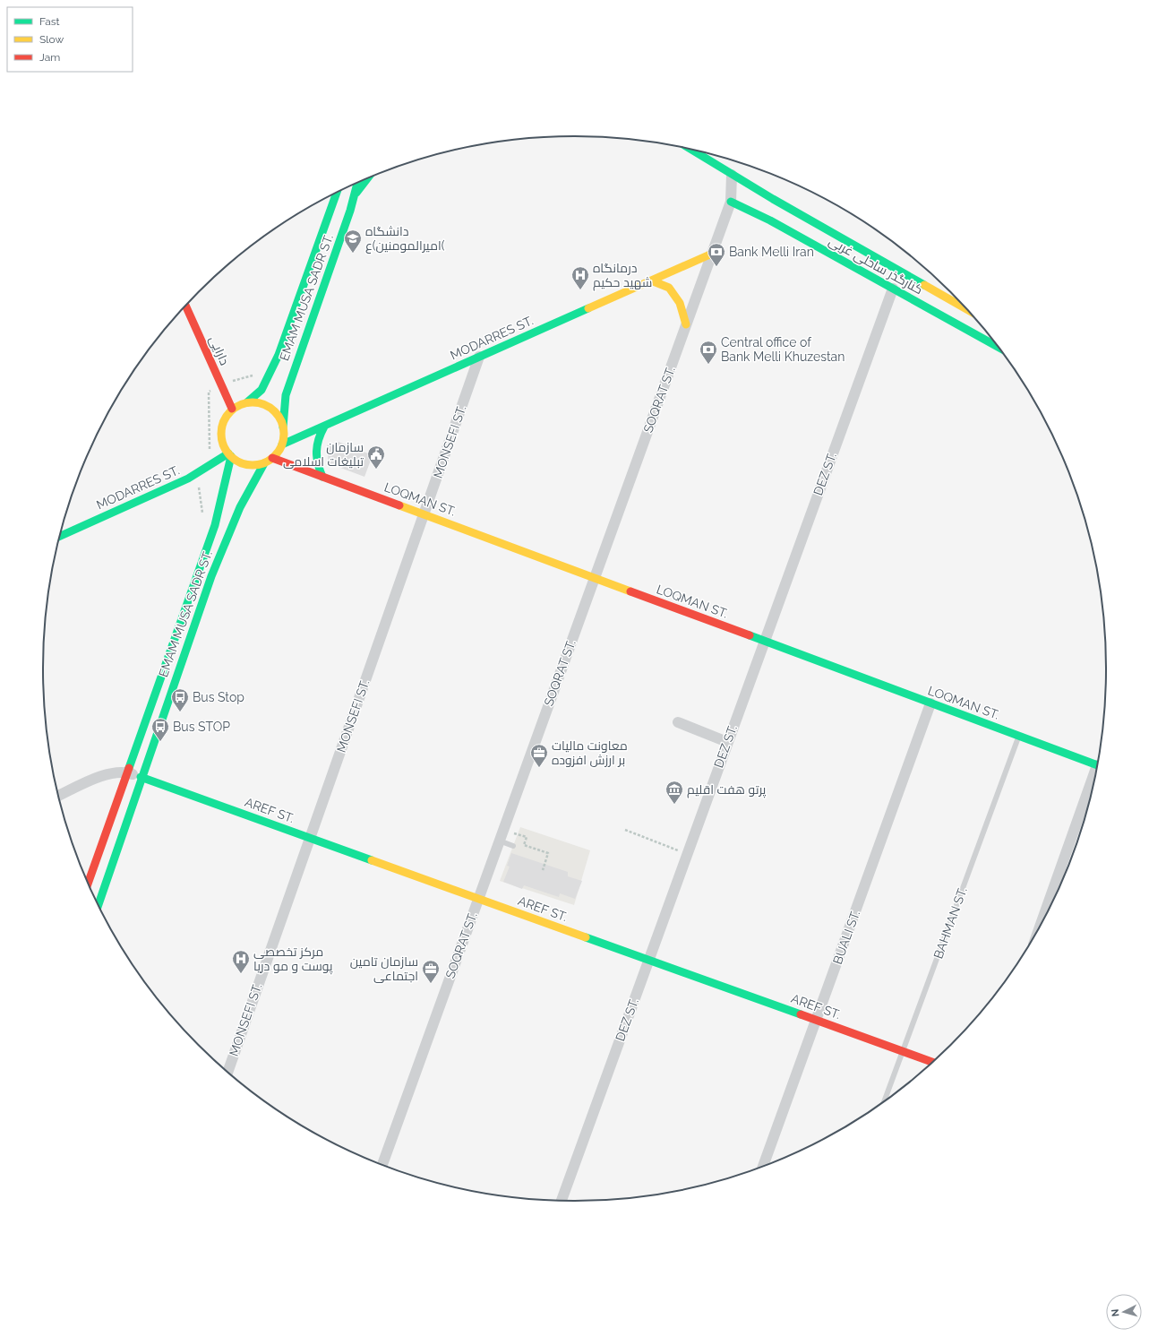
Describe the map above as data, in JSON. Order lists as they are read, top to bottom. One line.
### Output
{"streets":{"street":["کنارگذر ساحلی غربی","EMAM MUSA SADR ST.","MODARRES ST.","دارایی","SOQRAT ST.","MONSEFI ST.","DEZ ST.","LOQMAN ST.","AREF ST.","BUALI ST."],"lane":["BAHMAN ST."]},"crossings":[["کنارگذر ساحلی غربی","SOQRAT ST."],["کنارگذر ساحلی غربی","DEZ ST."],["EMAM MUSA SADR ST.","MODARRES ST."],["EMAM MUSA SADR ST.","دارایی"],["EMAM MUSA SADR ST.","LOQMAN ST."],["EMAM MUSA SADR ST.","AREF ST."],["MODARRES ST.","دارایی"],["MODARRES ST.","SOQRAT ST."],["MODARRES ST.","MONSEFI ST."],["MODARRES ST.","LOQMAN ST."],["دارایی","LOQMAN ST."],["SOQRAT ST.","LOQMAN ST."],["SOQRAT ST.","AREF ST."],["MONSEFI ST.","LOQMAN ST."],["MONSEFI ST.","AREF ST."],["DEZ ST.","LOQMAN ST."],["DEZ ST.","AREF ST."],["LOQMAN ST.","BAHMAN ST."],["LOQMAN ST.","BUALI ST."],["AREF ST.","BAHMAN ST."],["AREF ST.","BUALI ST."]],"places":{"school or university":["دانشگاه امیرالمومنین)ع("],"bank":["Bank Melli Iran","Central office of Bank Melli Khuzestan"],"hospital":["درمانگاه شهید حکیم","مرکز تخصصی پوست و مو دریا"],"public building":["سازمان تبلیغات اسلامی"],"bus stop":["Bus Stop","Bus STOP"],"office":["معاونت مالیات بر ارزش افزوده","سازمان تامین اجتماعی"],"museum":["پرتو هفت اقلیم"]},"legend":["Fast","Slow","Jam"],"north":"left"}
